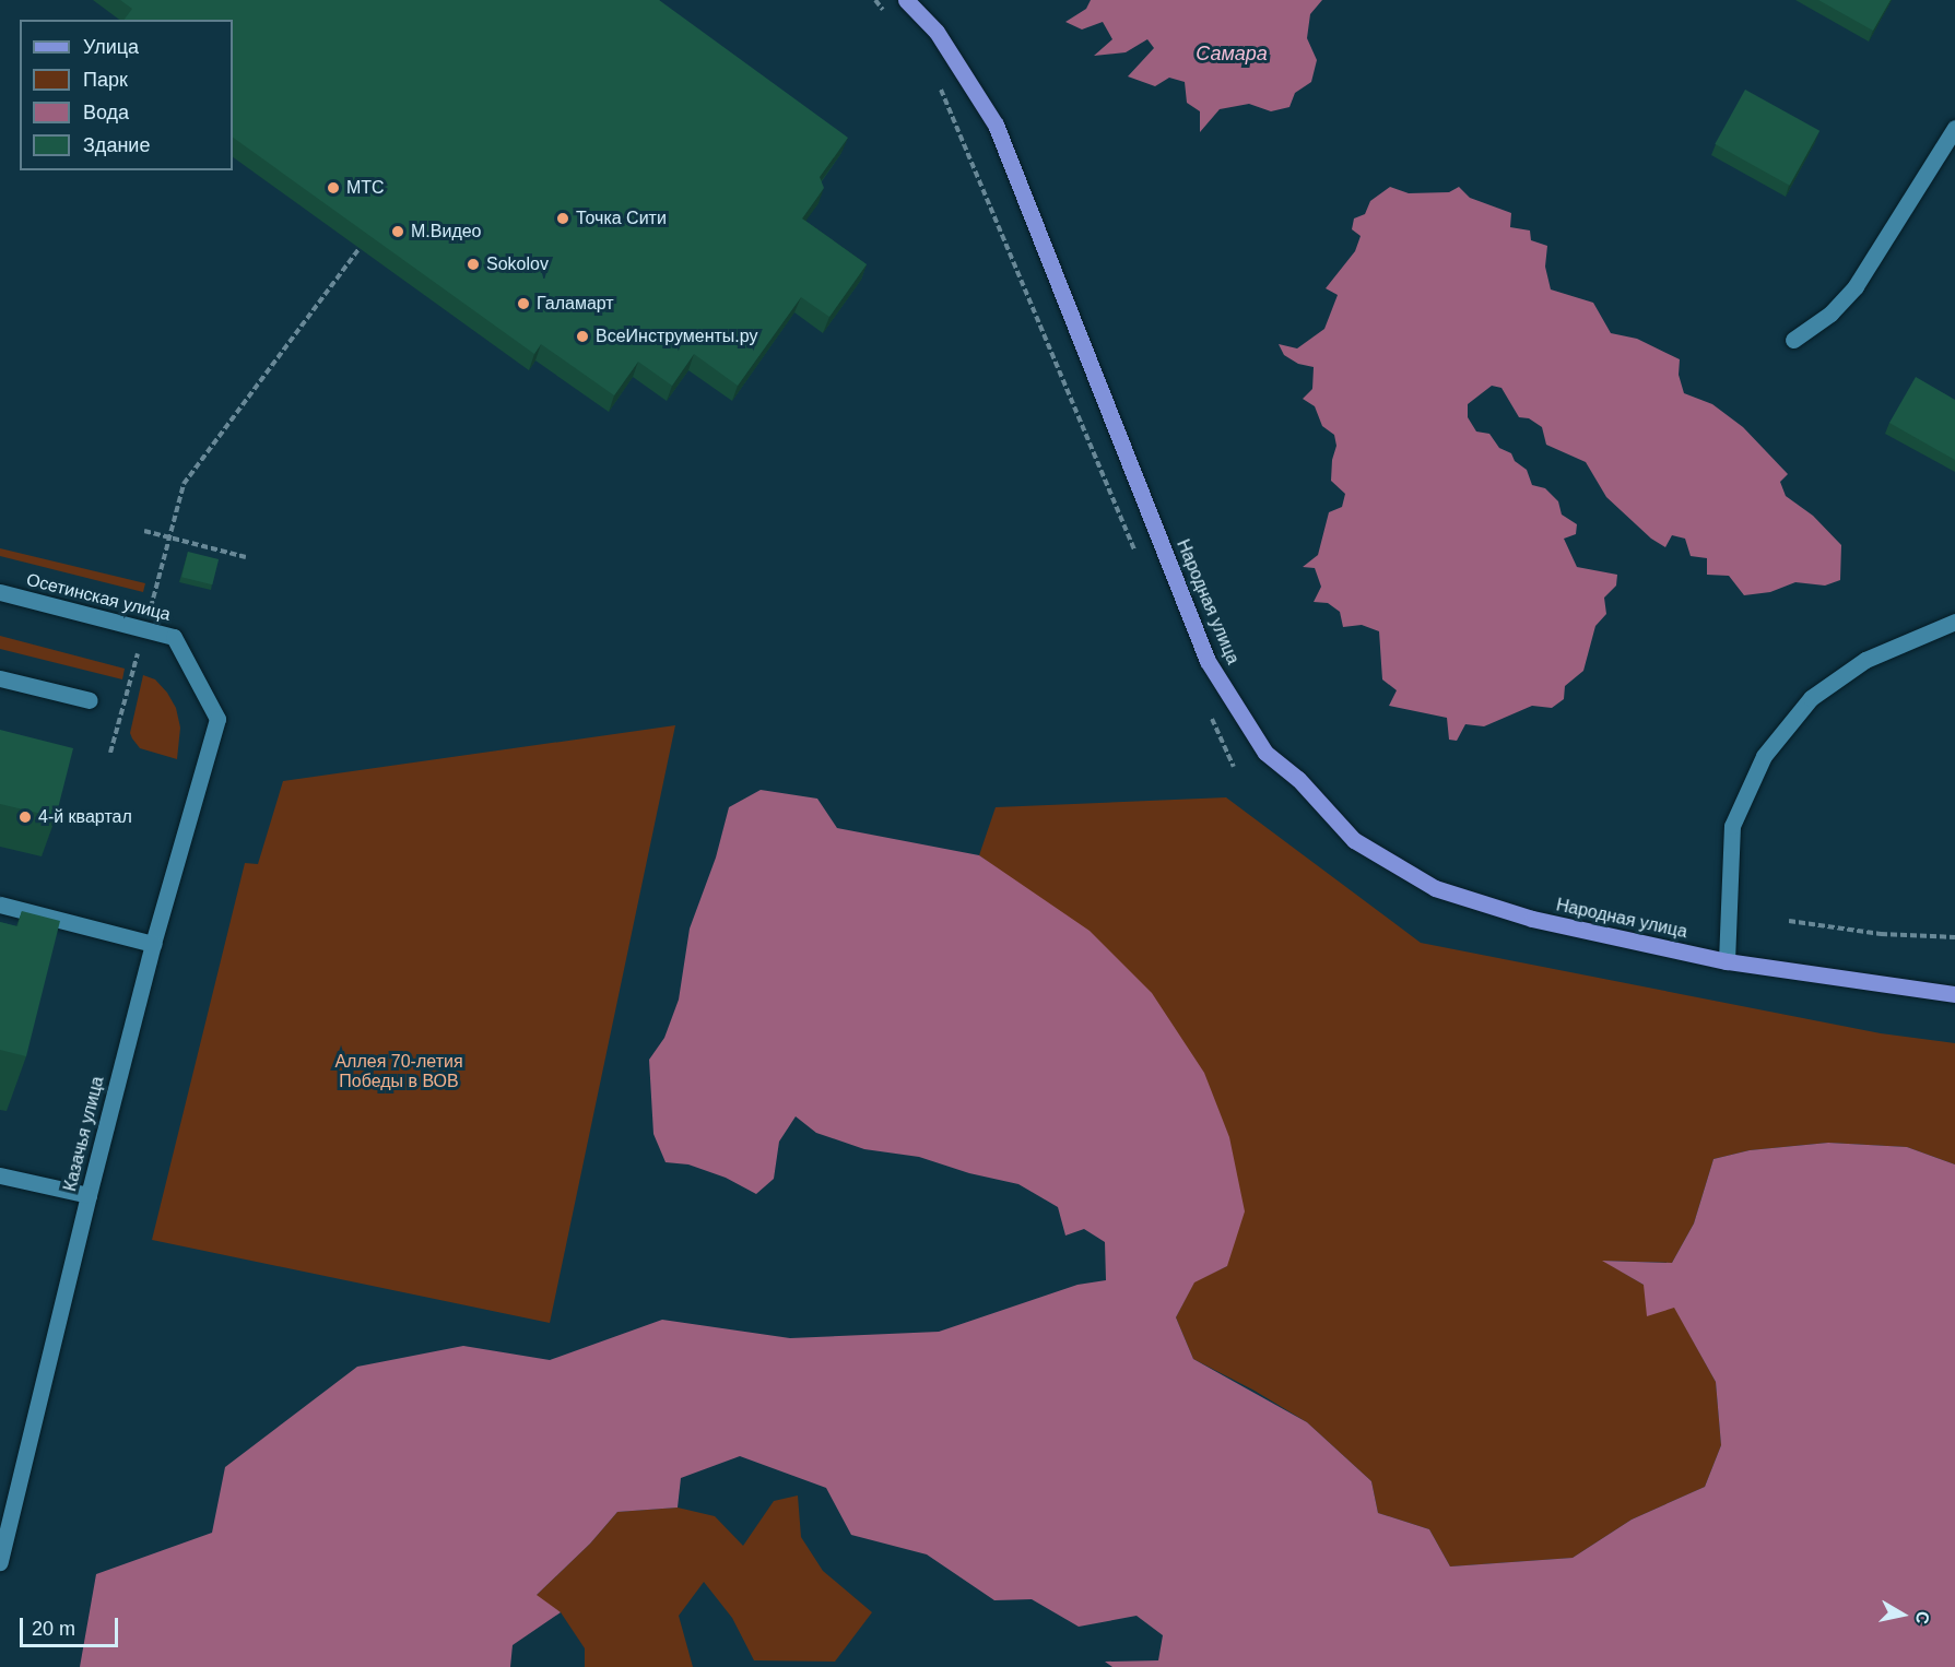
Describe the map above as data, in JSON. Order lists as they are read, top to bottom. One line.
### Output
{"streets":{"main road":["Народная улица"],"street":["Осетинская улица","Казачья улица"]},"crossings":[["Осетинская улица","Казачья улица"]],"water":["Самара"],"parks":["Аллея 70-летия Победы в ВОВ"],"places":["МТС","Точка Сити","М.Видео","Sokolov","Галамарт","ВсеИнструменты.ру","4-й квартал"],"legend":["Улица","Парк","Вода","Здание"],"scale_bar":"20 m","north":"right"}
